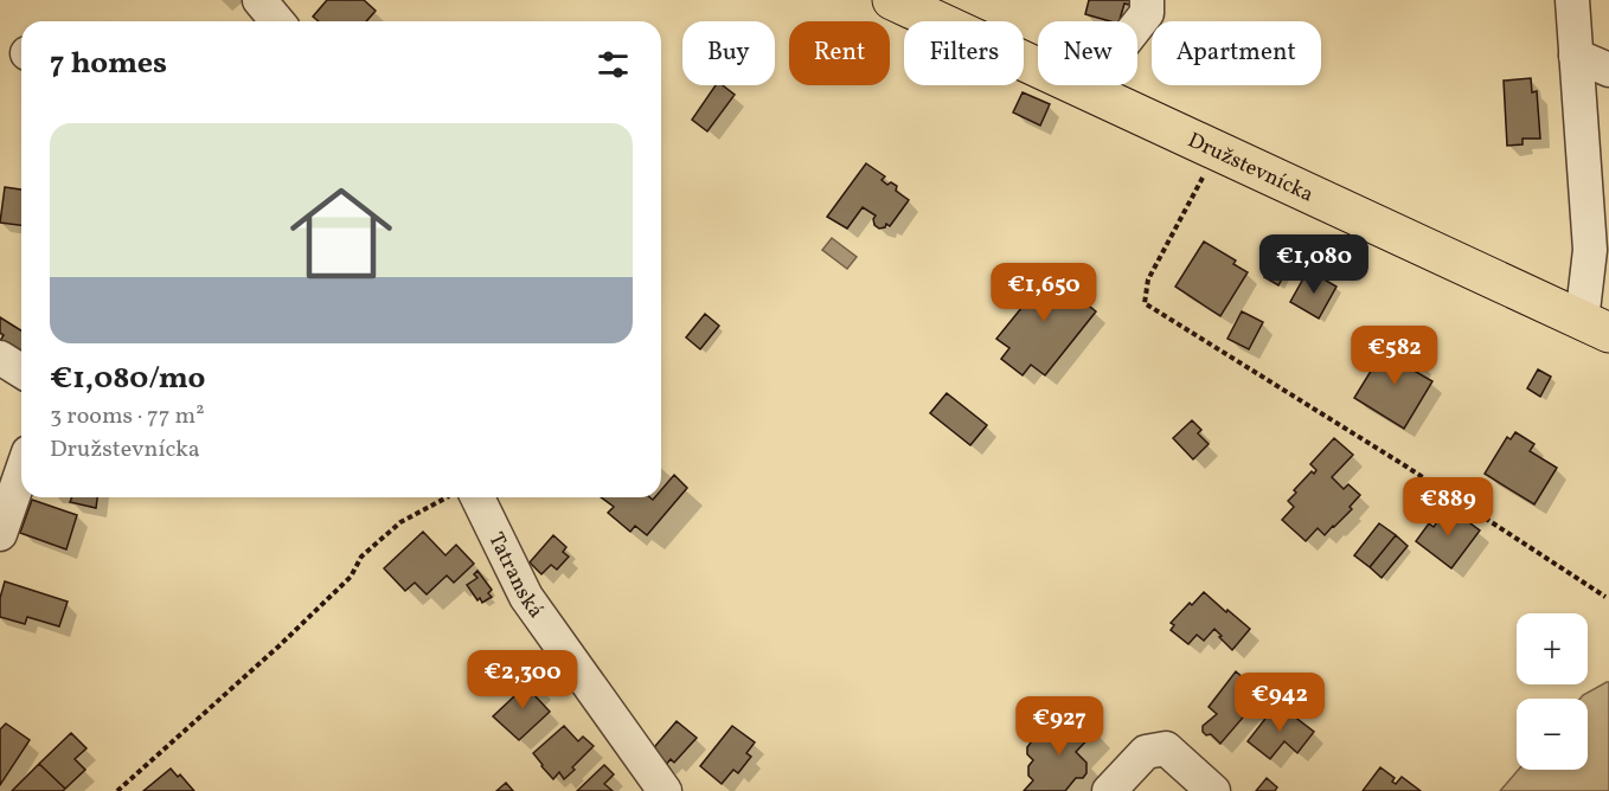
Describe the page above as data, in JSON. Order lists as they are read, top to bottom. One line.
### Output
{"streets":{"main road":["Družstevnícka"],"street":["Tatranská"]},"page":{"chip":["Buy","Rent","Filters","New","Apartment"],"heading":"7 homes","list":[{"name":"€1,080/mo","note":"3 rooms · 77 m² · Družstevnícka"}],"price":["€1,080","€1,650","€582","€889","€2,300","€942","€927"],"map_buttons":["+","−"]}}
